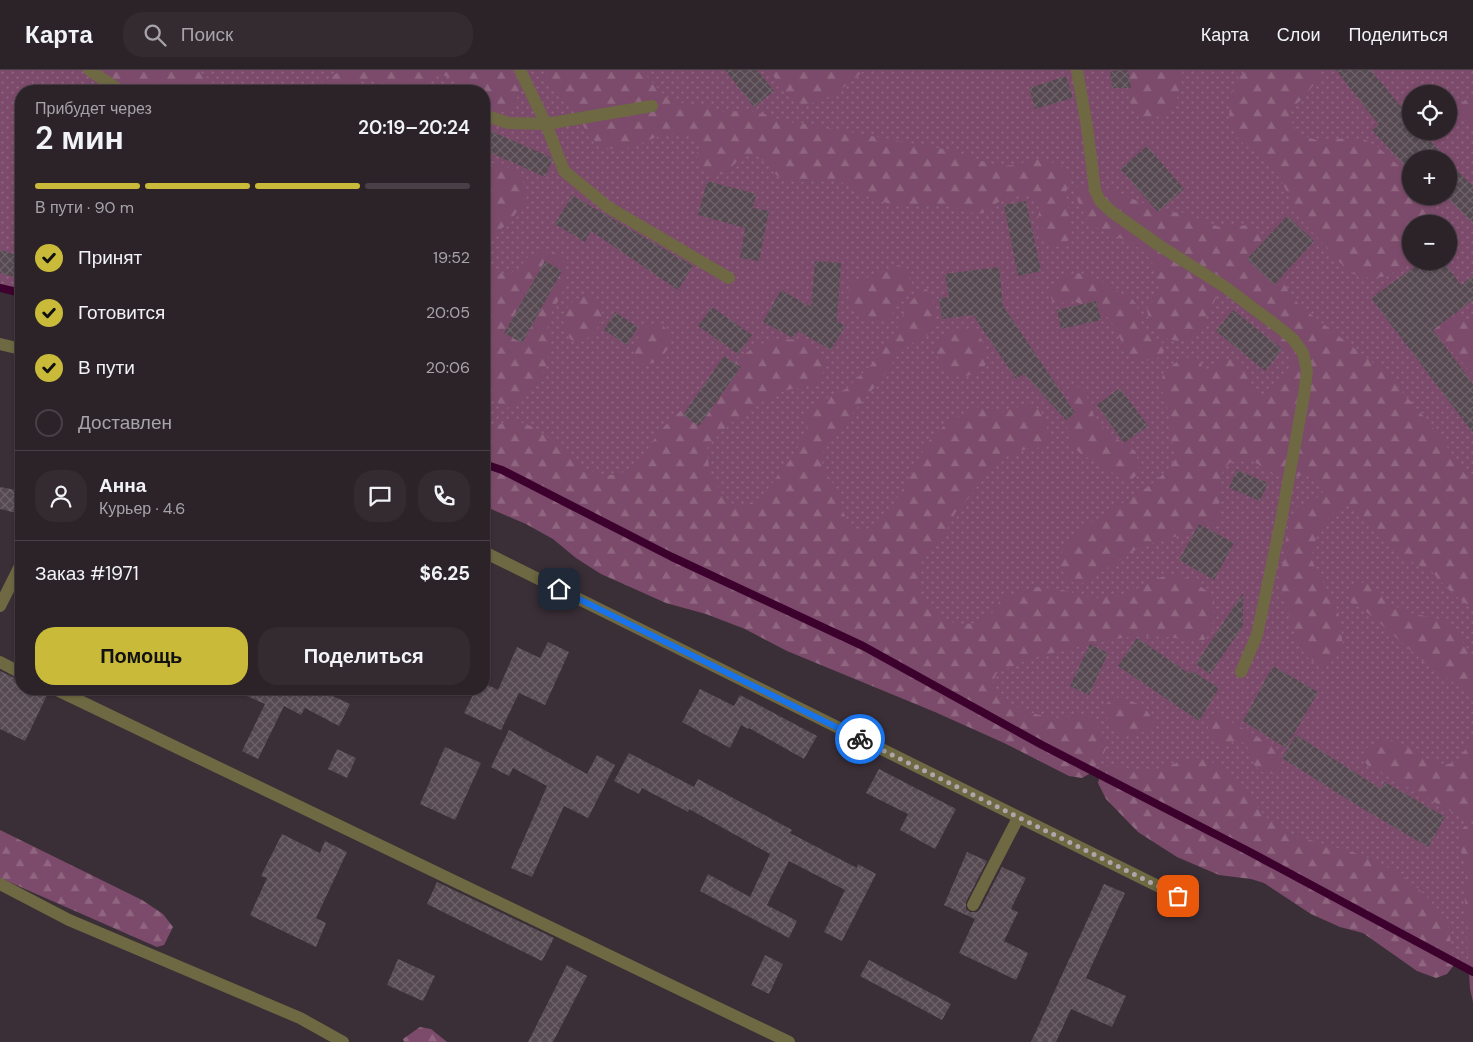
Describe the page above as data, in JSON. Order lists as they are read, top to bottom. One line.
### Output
{"page":{"header":"Карта","search":"Поиск","nav":["Карта","Слои","Поделиться"],"map_buttons":["+","−"],"heading":["2 мин","Прибудет через","20:19–20:24"],"panel":["Анна","Курьер · 4.6","Заказ #1971","$6.25"],"bar":"В пути · 90 m","list":[["Принят","19:52"],["Готовится","20:05"],["В пути","20:06"],"Доставлен"],"buttons":["Помощь","Поделиться"]}}
